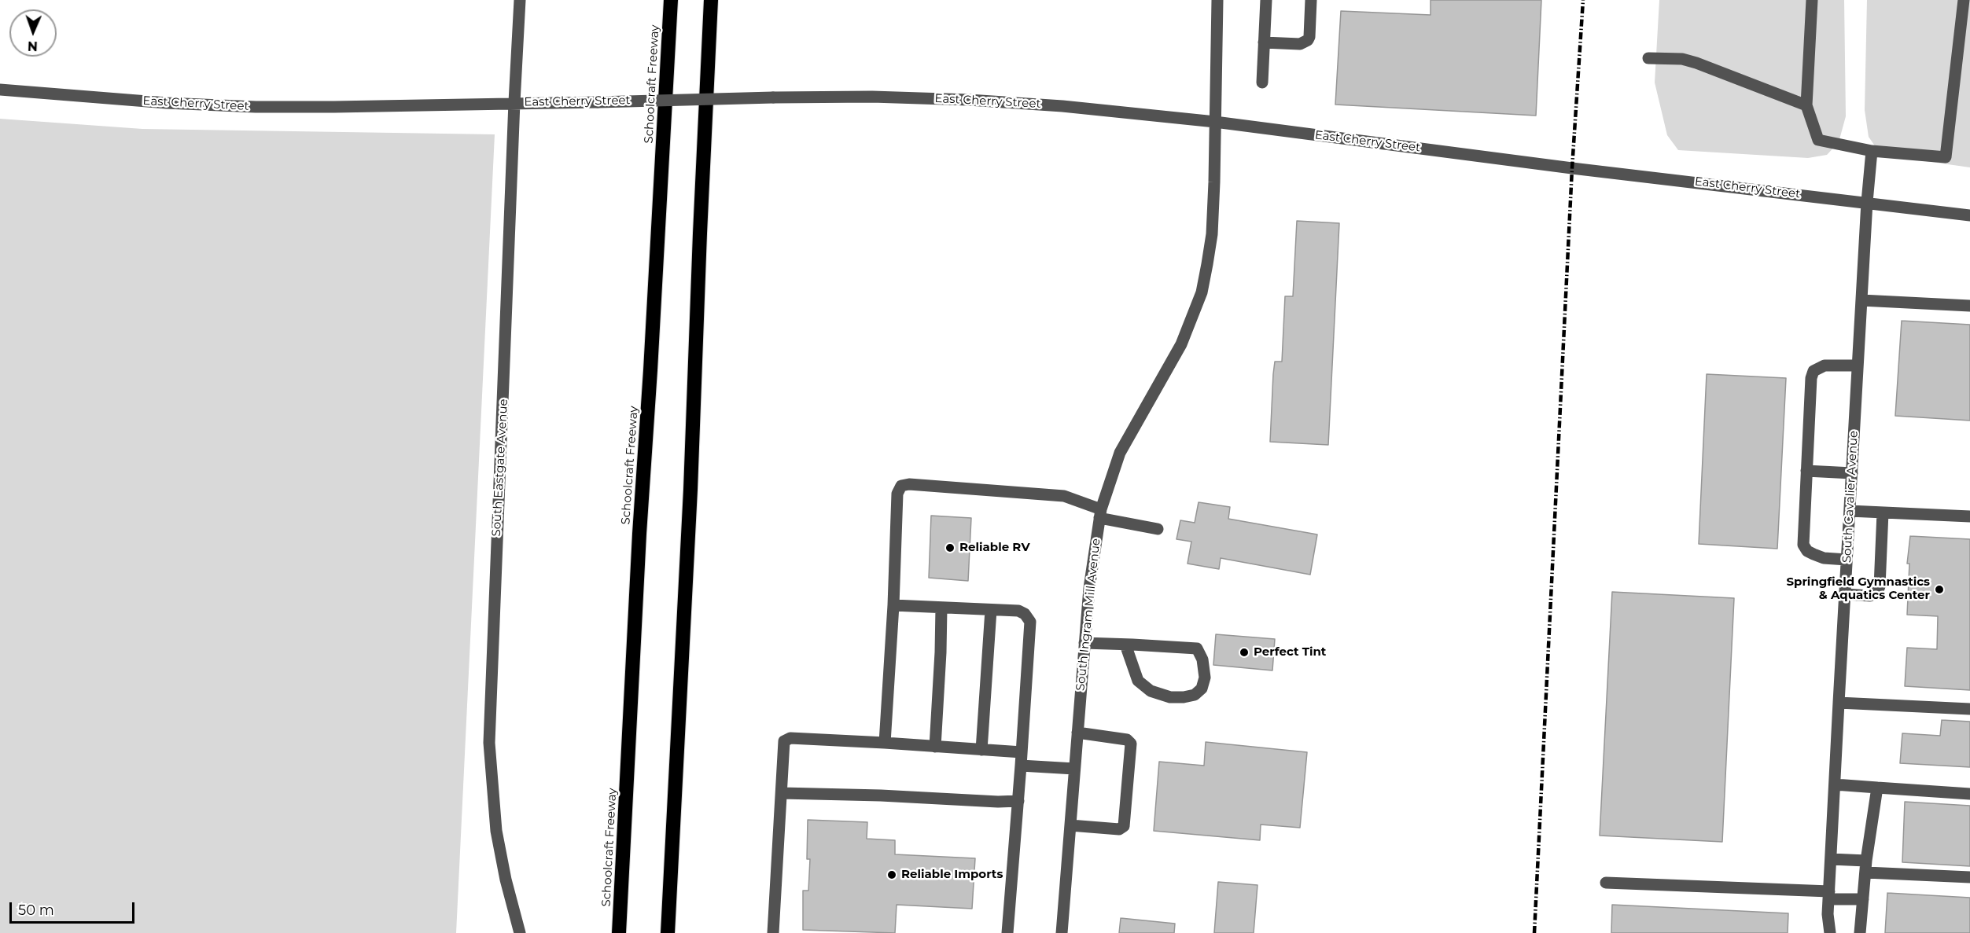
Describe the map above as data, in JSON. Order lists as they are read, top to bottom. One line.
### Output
{"streets":{"highway":["Schoolcraft Freeway"],"street":["East Cherry Street","South Eastgate Avenue","South Cavalier Avenue","South Ingram Mill Avenue"]},"crossings":[["East Cherry Street","South Eastgate Avenue"],["East Cherry Street","South Cavalier Avenue"],["East Cherry Street","South Ingram Mill Avenue"]],"places":["Reliable RV","Springfield Gymnastics & Aquatics Center","Perfect Tint","Reliable Imports"],"scale_bar":"50 m","north":"bottom"}
